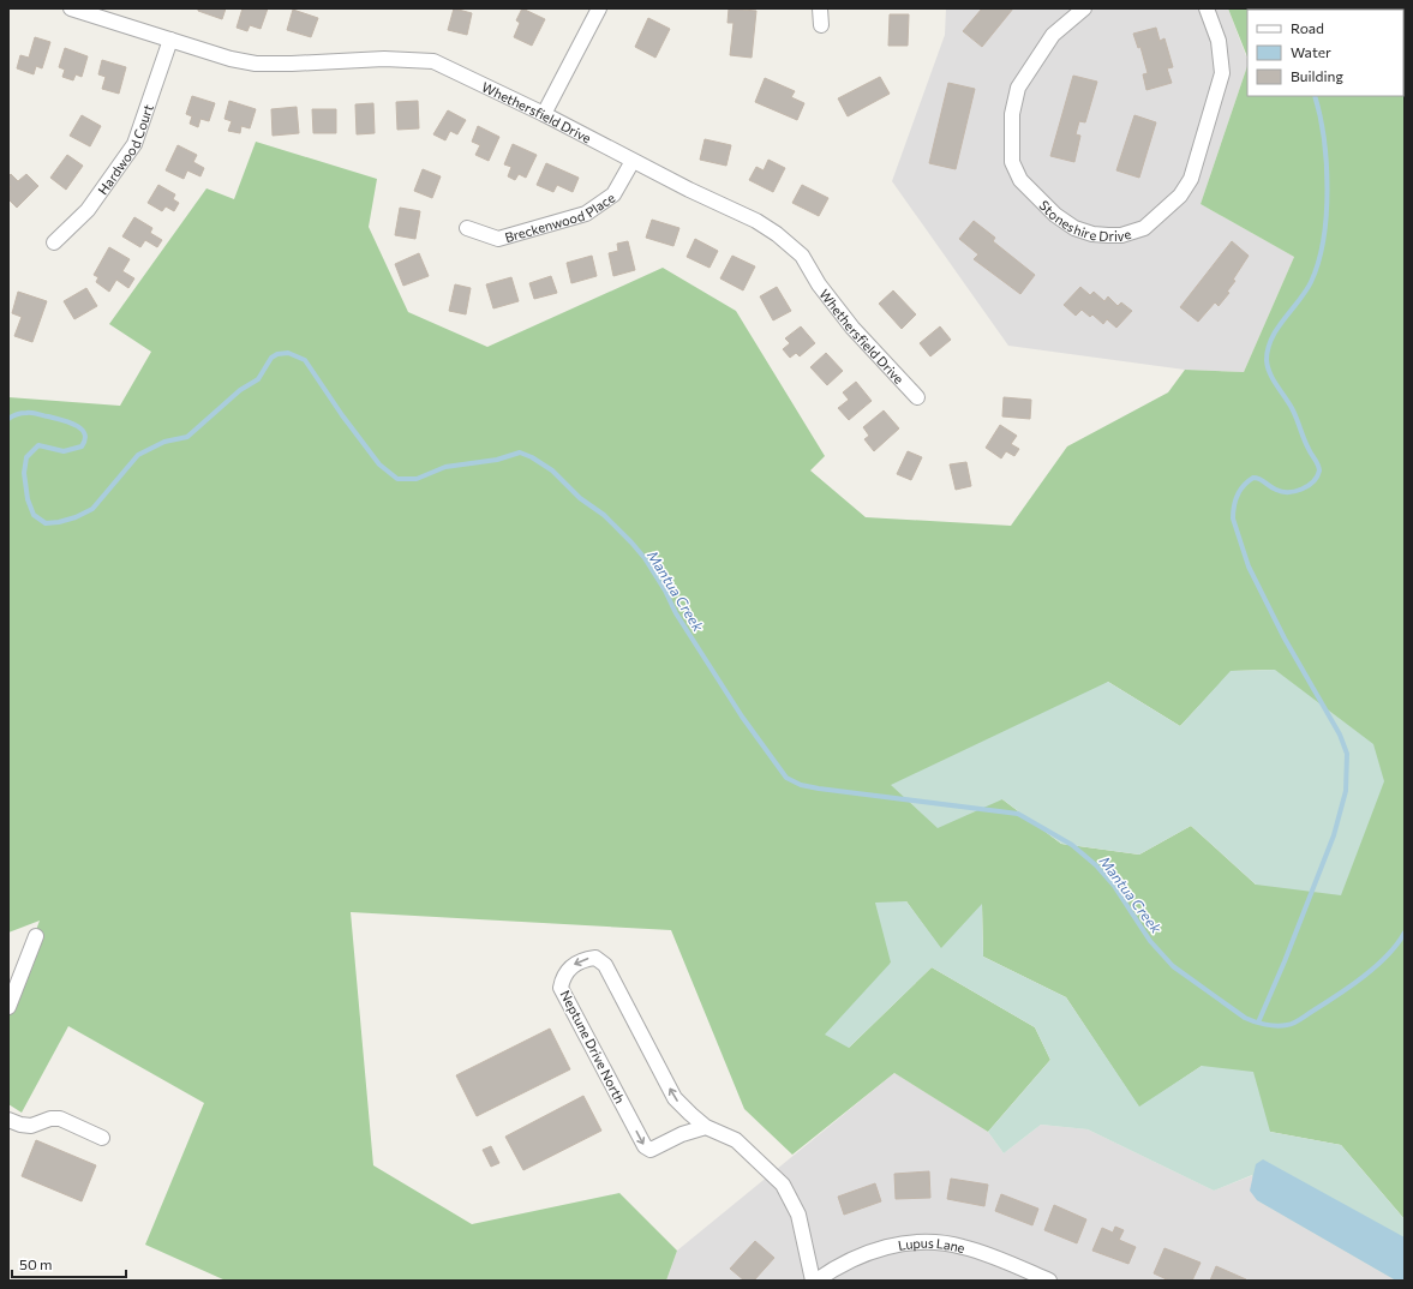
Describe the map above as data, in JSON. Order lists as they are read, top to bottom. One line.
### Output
{"streets":{"street":["Whethersfield Drive","Hardwood Court","Breckenwood Place","Stoneshire Drive","Neptune Drive North","Lupus Lane"]},"crossings":[["Whethersfield Drive","Hardwood Court"],["Whethersfield Drive","Breckenwood Place"]],"water":["Mantua Creek"],"legend":["Road","Water","Building"],"scale_bar":"50 m"}
